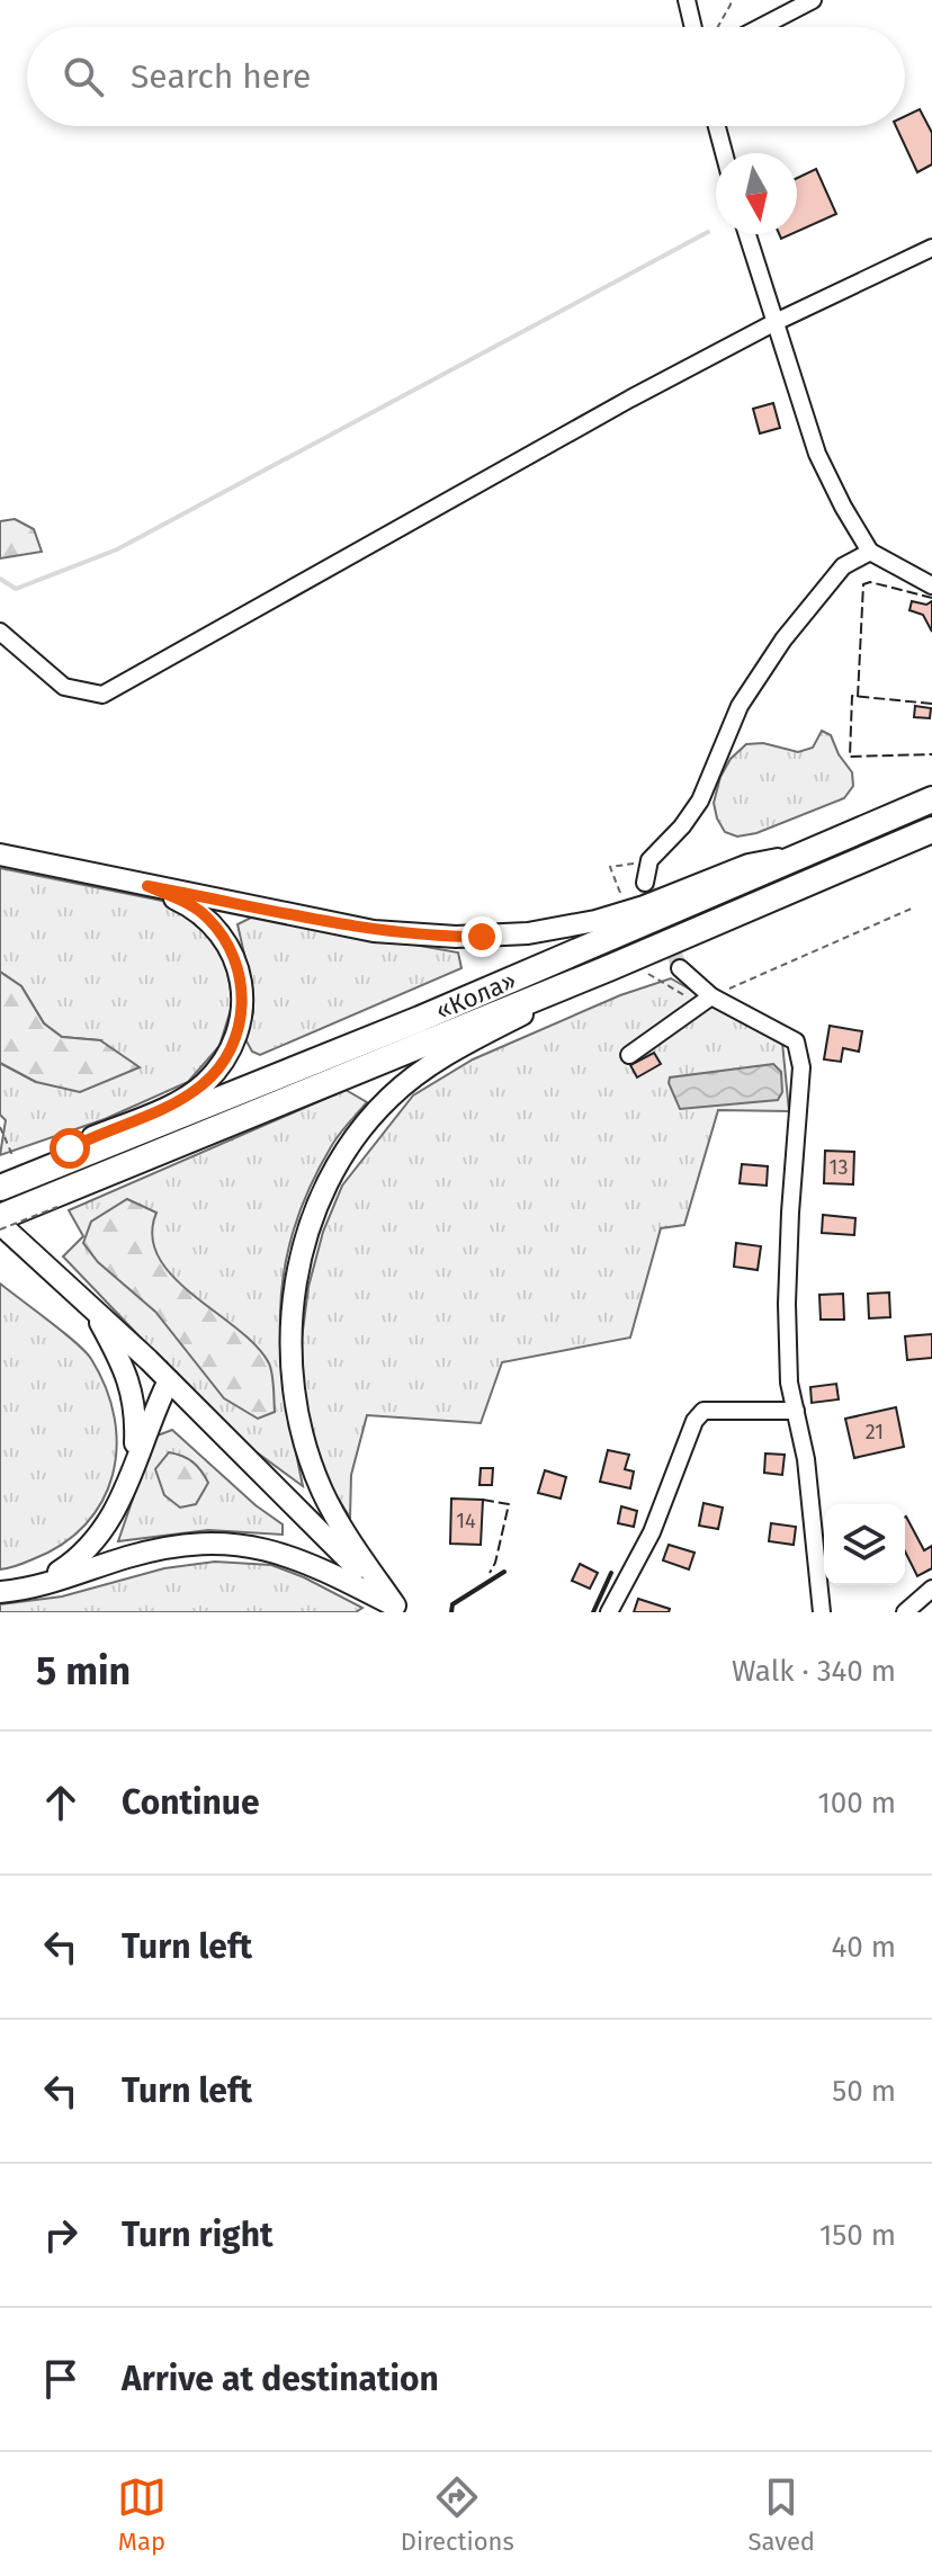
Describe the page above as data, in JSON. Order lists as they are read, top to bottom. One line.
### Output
{"streets":{"highway":["«Кола»"]},"house_numbers":["13","21","14"],"north":"bottom","page":{"search":"Search here","heading":["5 min","Walk · 340 m"],"list":[["Continue","100 m"],["Turn left","40 m"],["Turn left","50 m"],["Turn right","150 m"],"Arrive at destination"],"nav":["Map","Directions","Saved"]}}
